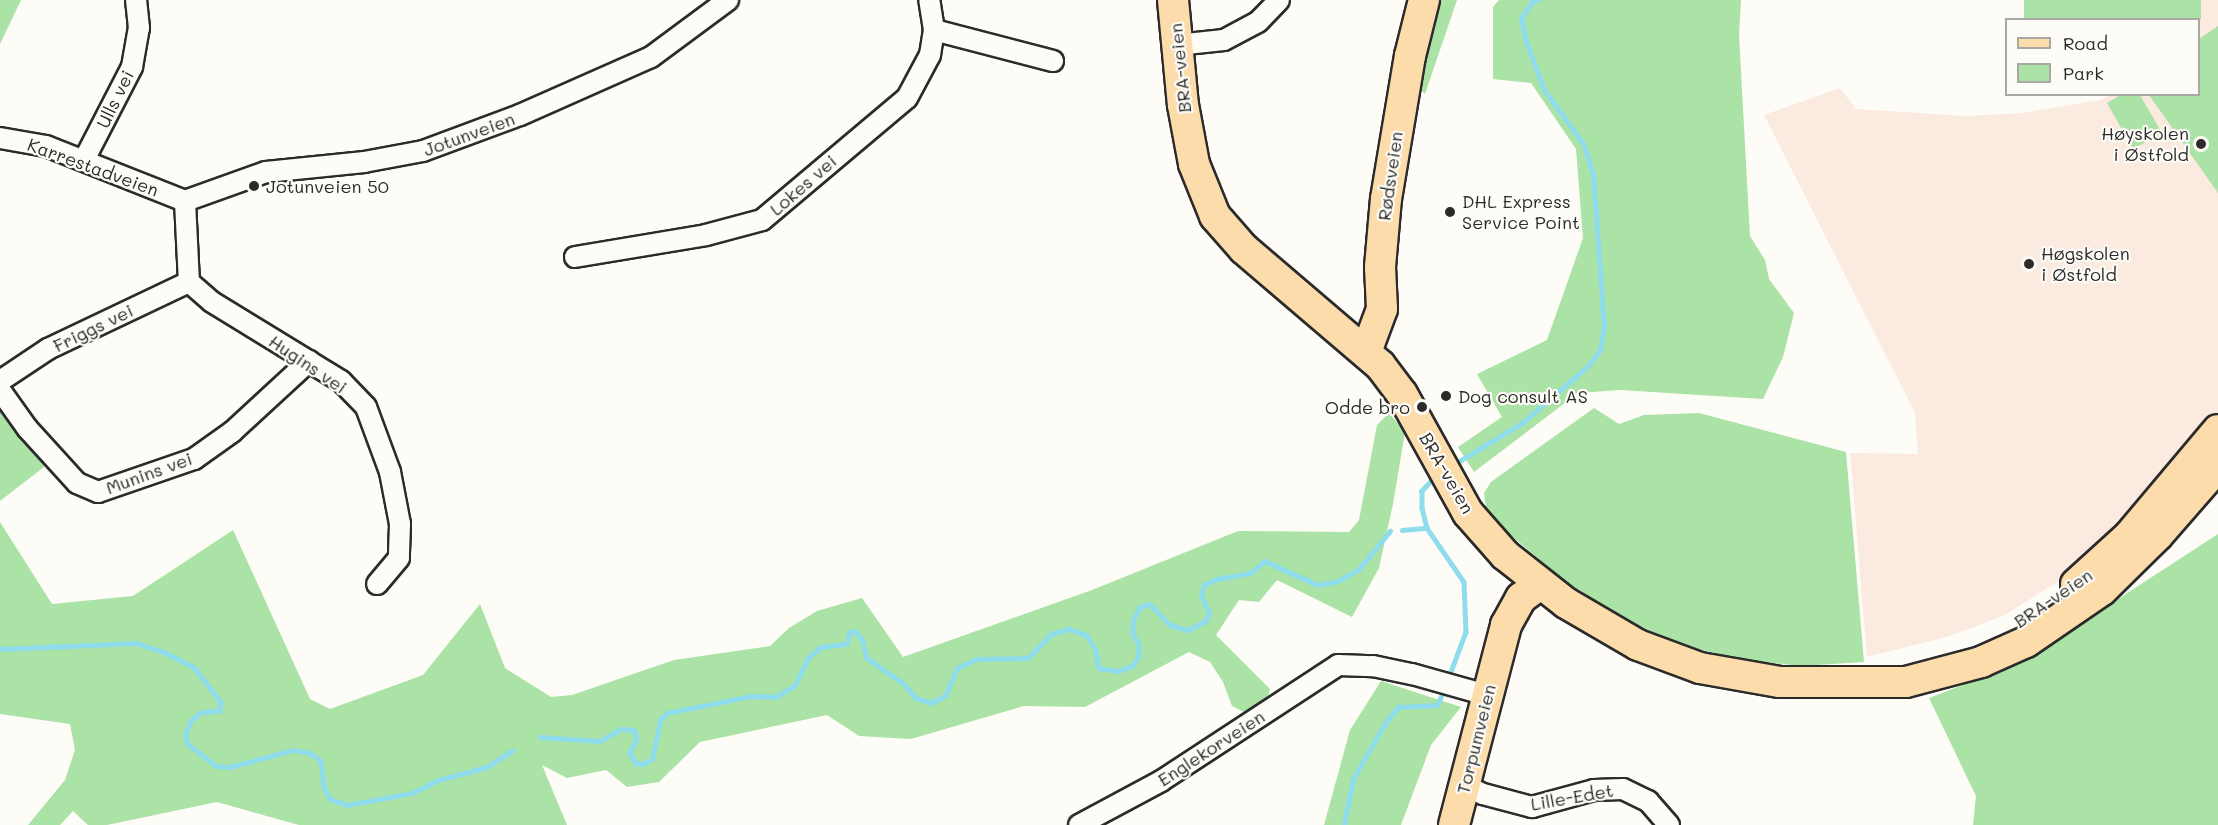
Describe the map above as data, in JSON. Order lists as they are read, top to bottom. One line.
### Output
{"streets":{"main road":["BRA-veien","Rødsveien","Torpumveien"],"street":["Ulls vei","Jotunveien","Karrestadveien","Lokes vei","Friggs vei","Hugins vei","Munins vei","Englekorveien","Lille-Edet"]},"crossings":[["BRA-veien","Rødsveien"],["BRA-veien","Torpumveien"],["Ulls vei","Karrestadveien"],["Jotunveien","Karrestadveien"],["Friggs vei","Hugins vei"],["Hugins vei","Munins vei"],["Torpumveien","Englekorveien"],["Torpumveien","Lille-Edet"]],"places":["Høyskolen i Østfold","Jotunveien 50","DHL Express Service Point","Høgskolen i Østfold","Dog consult AS","Odde bro"],"legend":["Road","Park"]}
